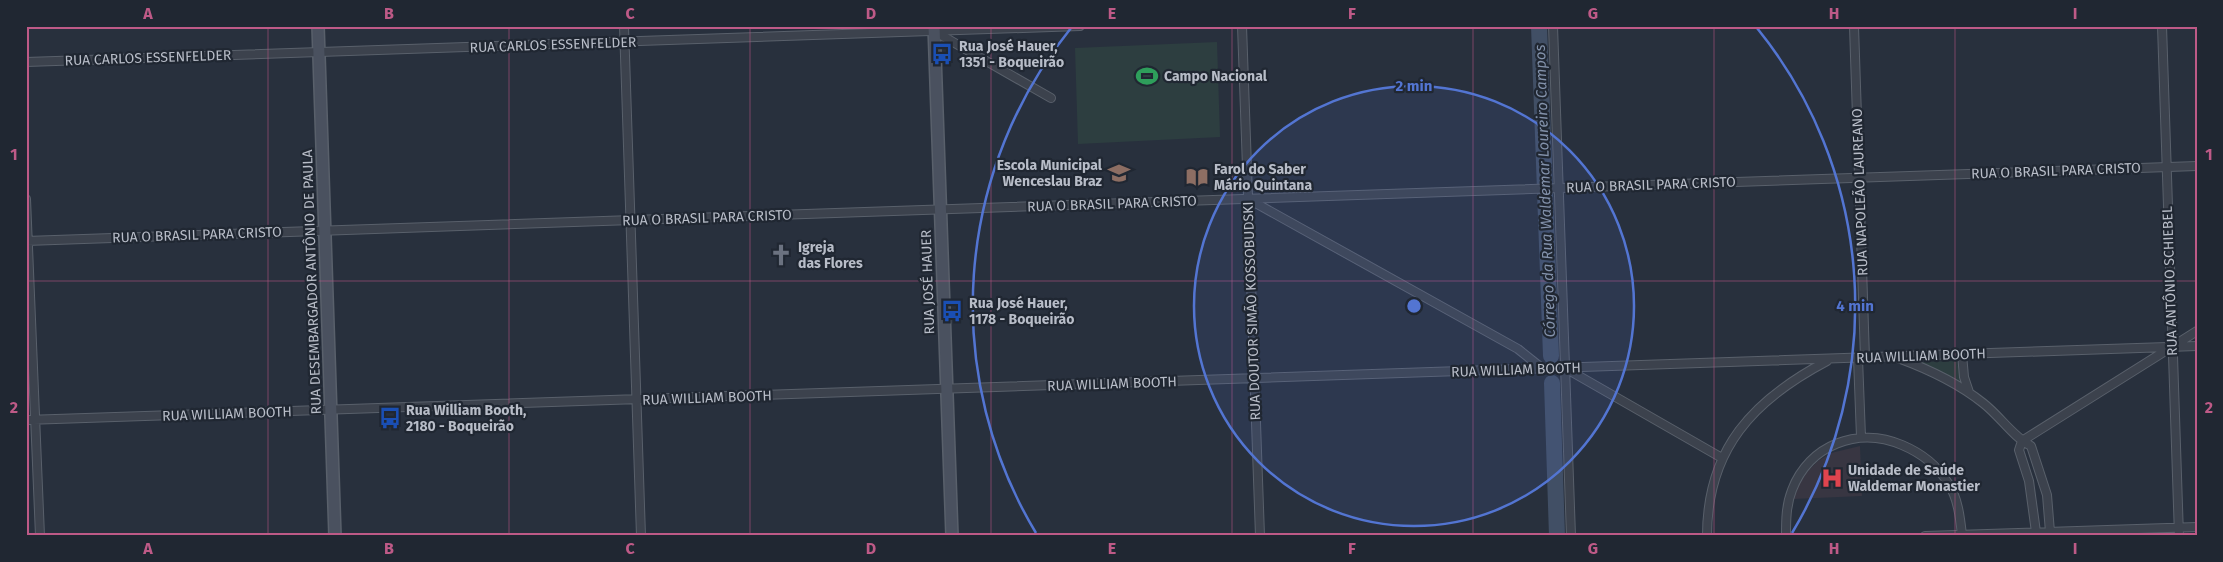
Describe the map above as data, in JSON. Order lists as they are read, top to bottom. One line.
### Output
{"streets":{"main road":["RUA DESEMBARGADOR ANTÔNIO DE PAULA","RUA JOSÉ HAUER"],"street":["RUA CARLOS ESSENFELDER","RUA O BRASIL PARA CRISTO","RUA NAPOLEÃO LAUREANO","RUA ANTÔNIO SCHIEBEL","RUA DOUTOR SIMÃO KOSSOBUDSKI","RUA WILLIAM BOOTH"]},"crossings":[["RUA CARLOS ESSENFELDER","RUA DESEMBARGADOR ANTÔNIO DE PAULA"],["RUA CARLOS ESSENFELDER","RUA JOSÉ HAUER"],["RUA O BRASIL PARA CRISTO","RUA NAPOLEÃO LAUREANO"],["RUA O BRASIL PARA CRISTO","RUA ANTÔNIO SCHIEBEL"],["RUA O BRASIL PARA CRISTO","RUA DESEMBARGADOR ANTÔNIO DE PAULA"],["RUA O BRASIL PARA CRISTO","RUA JOSÉ HAUER"],["RUA O BRASIL PARA CRISTO","RUA DOUTOR SIMÃO KOSSOBUDSKI"],["RUA NAPOLEÃO LAUREANO","RUA WILLIAM BOOTH"],["RUA ANTÔNIO SCHIEBEL","RUA WILLIAM BOOTH"],["RUA DESEMBARGADOR ANTÔNIO DE PAULA","RUA WILLIAM BOOTH"],["RUA JOSÉ HAUER","RUA WILLIAM BOOTH"],["RUA DOUTOR SIMÃO KOSSOBUDSKI","RUA WILLIAM BOOTH"]],"water":["Córrego da Rua Waldemar Loureiro Campos"],"places":{"bus stop":["Rua José Hauer, 1351 - Boqueirão","Rua José Hauer, 1178 - Boqueirão","Rua William Booth, 2180 - Boqueirão"],"sports":["Campo Nacional"],"school or university":["Escola Municipal Wenceslau Braz"],"library":["Farol do Saber Mário Quintana"],"church":["Igreja das Flores"],"hospital":["Unidade de Saúde Waldemar Monastier"]},"grid":{"columns":["A","B","C","D","E","F","G","H","I"],"rows":["1","2"]},"rings":["2 min","4 min"]}
